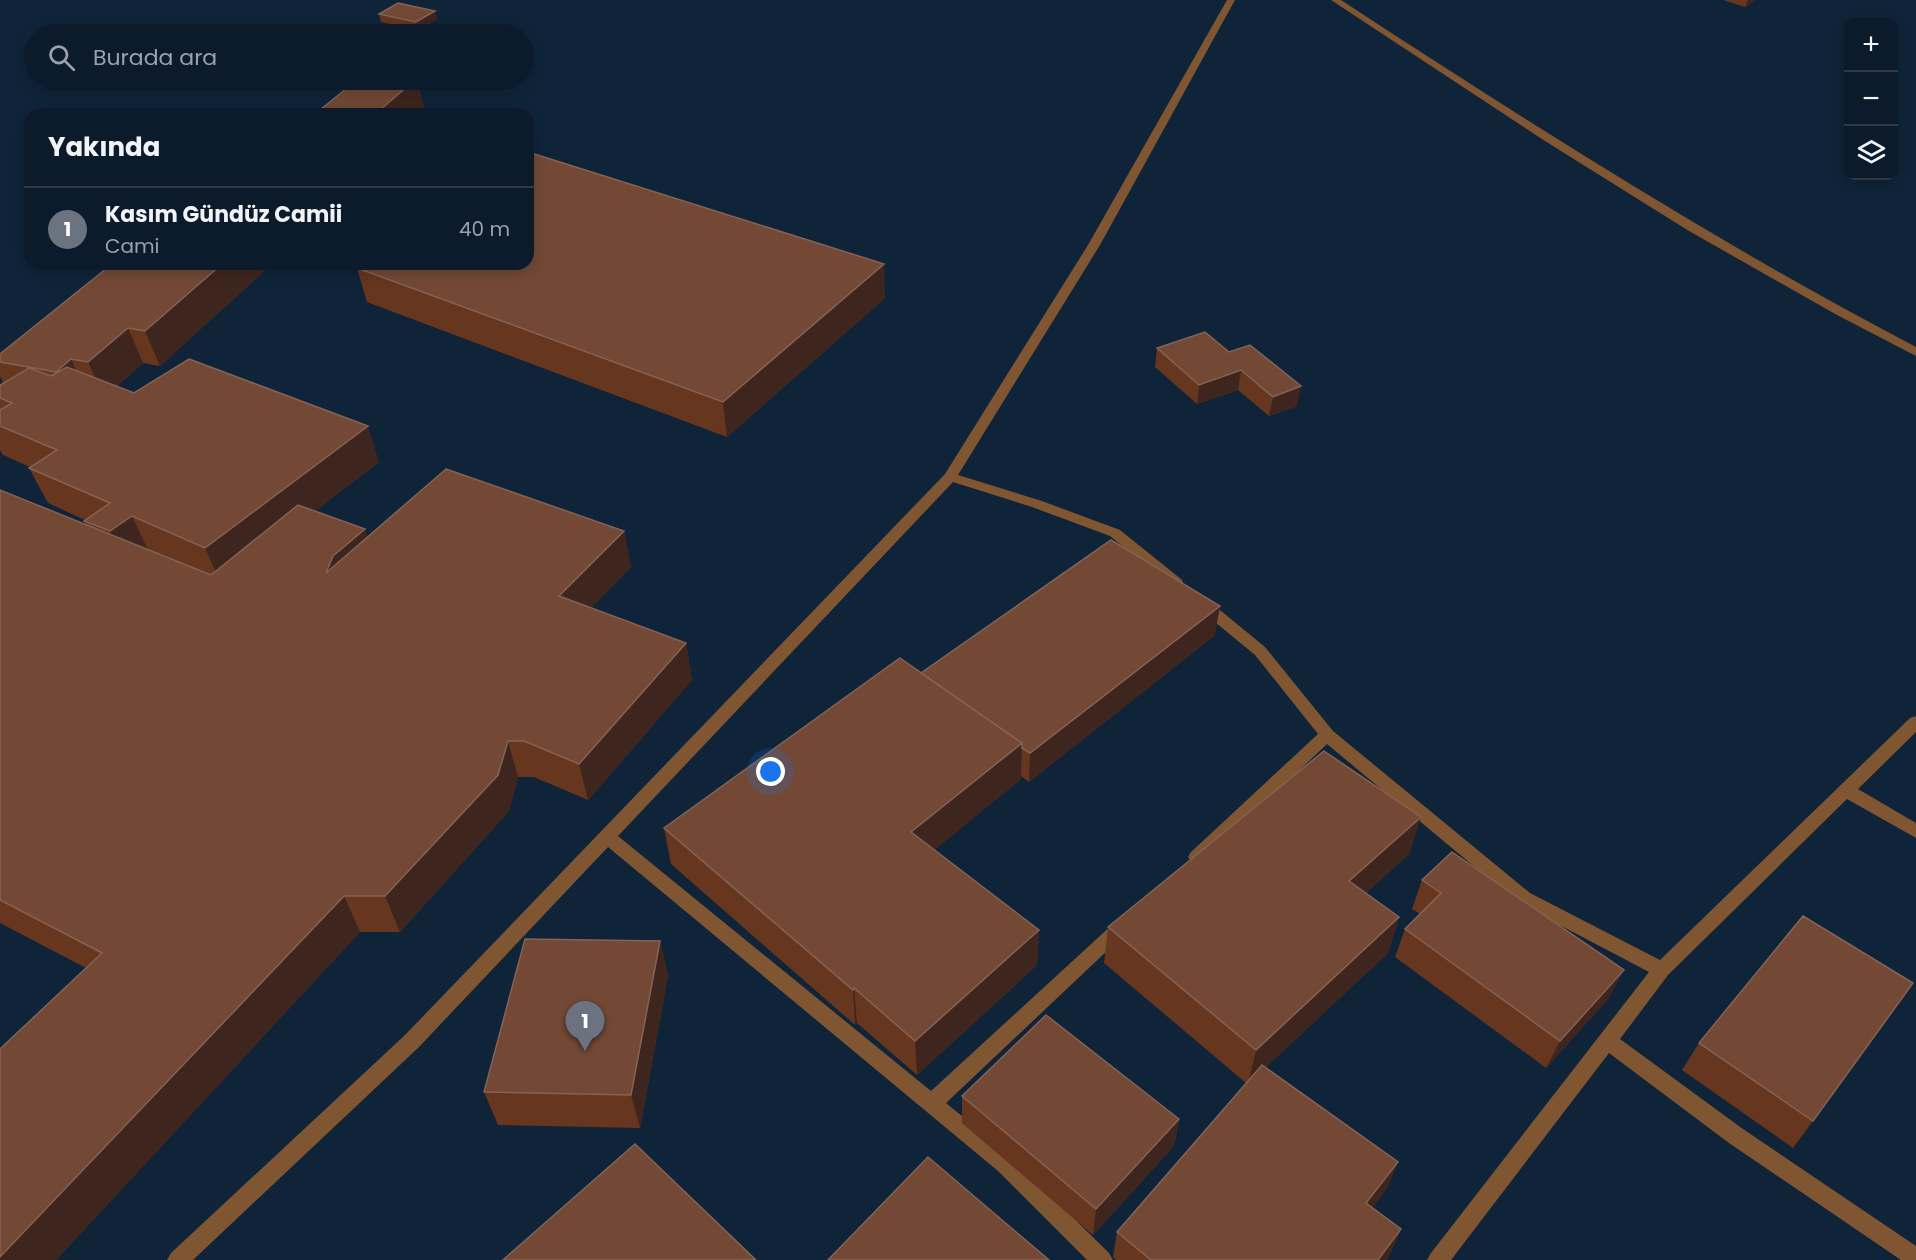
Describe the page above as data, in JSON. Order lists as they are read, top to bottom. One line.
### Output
{"page":{"map_buttons":["+","−"],"search":"Burada ara","heading":"Yakında","list":[{"mark":"1","name":"Kasım Gündüz Camii","note":"Cami","value":"40 m"}],"pins":"1"}}
